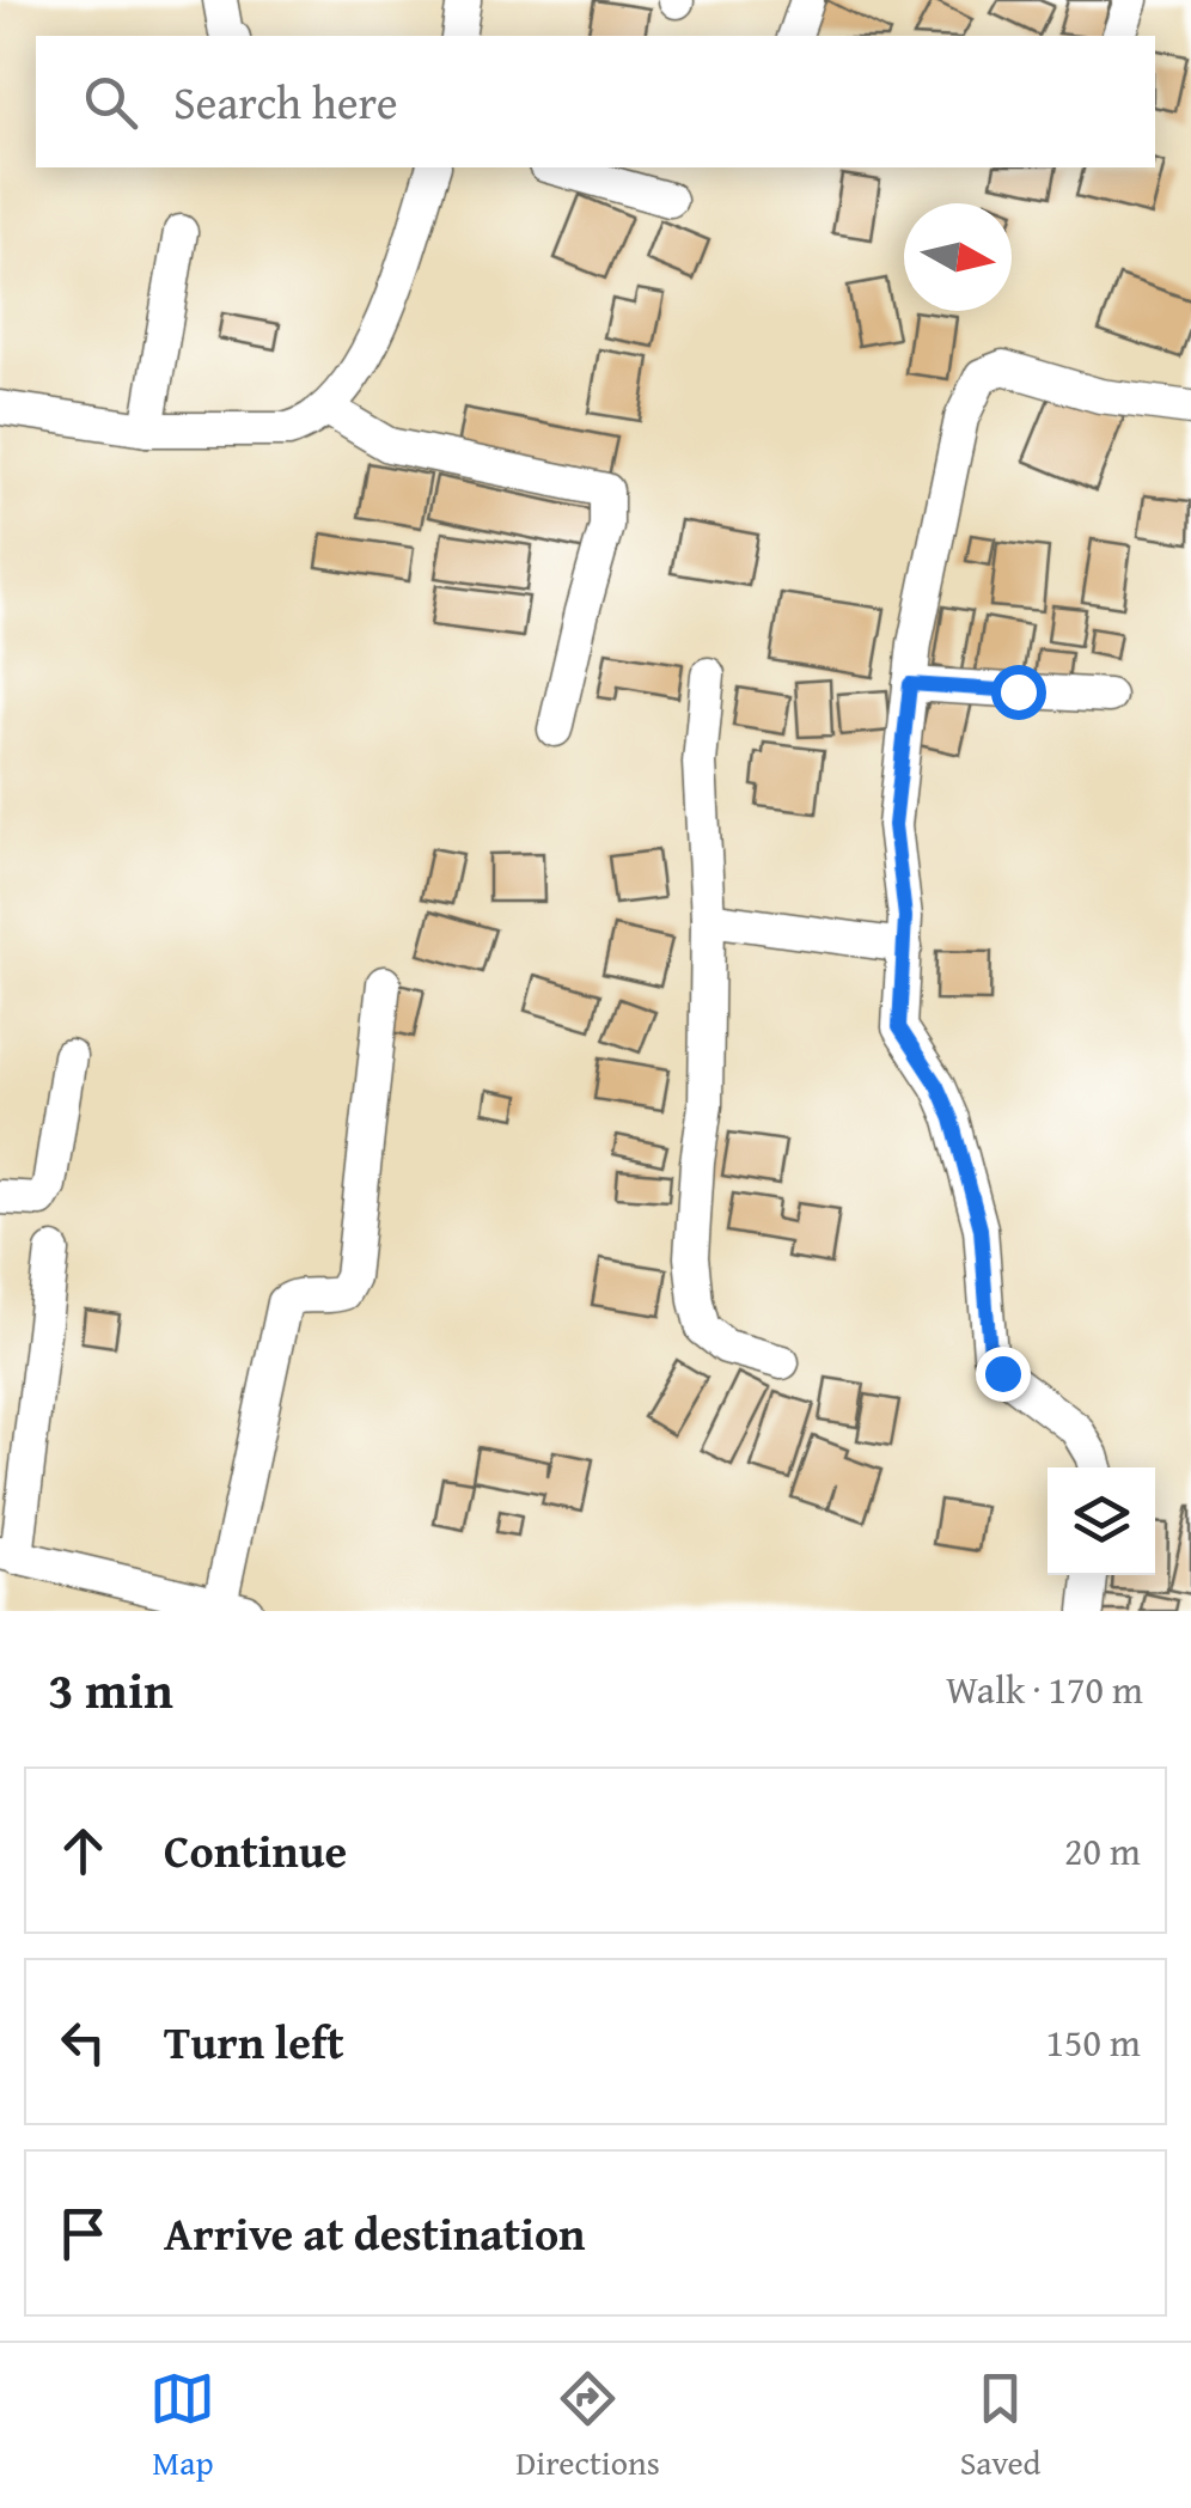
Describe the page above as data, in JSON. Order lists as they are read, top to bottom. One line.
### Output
{"north":"right","page":{"search":"Search here","heading":["3 min","Walk · 170 m"],"list":[["Continue","20 m"],["Turn left","150 m"],"Arrive at destination"],"nav":["Map","Directions","Saved"]}}
